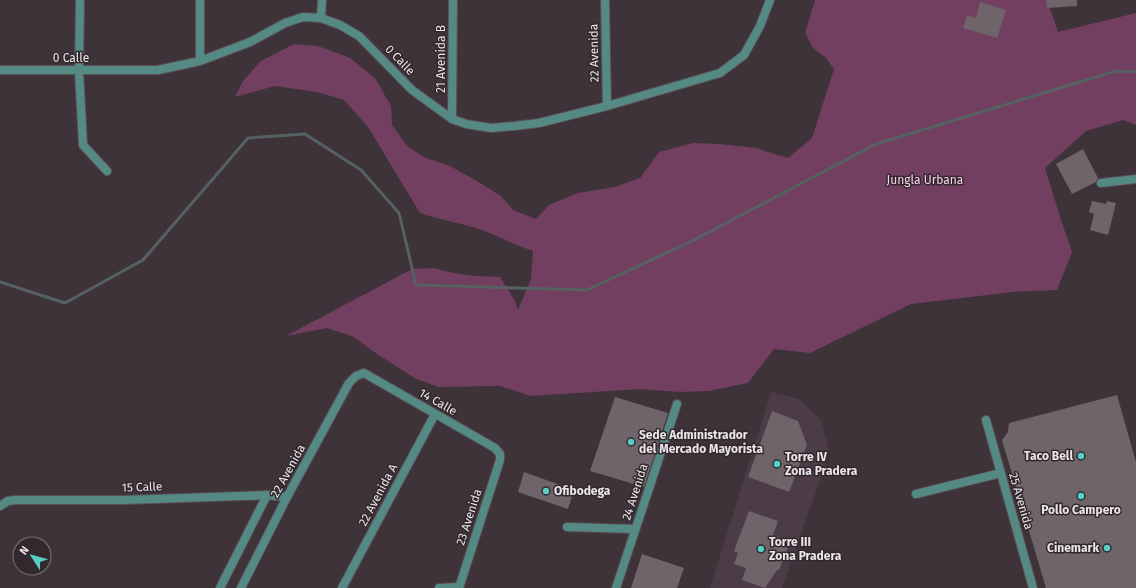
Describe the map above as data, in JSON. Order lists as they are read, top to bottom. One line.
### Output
{"streets":{"street":["22 Avenida","0 Calle","21 Avenida B","14 Calle","15 Calle","24 Avenida","22 Avenida A","25 Avenida","23 Avenida"]},"crossings":[["22 Avenida","0 Calle"],["22 Avenida","14 Calle"],["22 Avenida","15 Calle"],["0 Calle","21 Avenida B"],["14 Calle","22 Avenida A"],["14 Calle","23 Avenida"]],"parks":["Jungla Urbana"],"places":["Sede Administrador del Mercado Mayorista","Taco Bell","Torre IV Zona Pradera","Ofibodega","Pollo Campero","Cinemark","Torre III Zona Pradera"],"north":"top left"}
